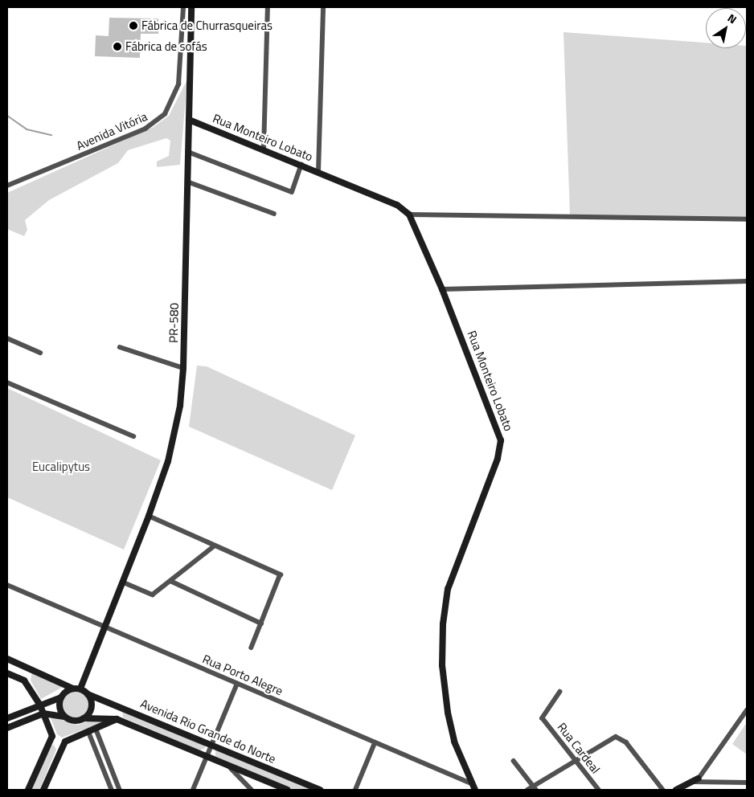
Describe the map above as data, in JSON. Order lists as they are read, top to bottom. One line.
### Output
{"streets":{"main road":["Rua Monteiro Lobato","PR-580","Avenida Rio Grande do Norte"],"street":["Avenida Vitória","Rua Porto Alegre","Rua Cardeal"]},"crossings":[["Rua Monteiro Lobato","PR-580"],["Rua Monteiro Lobato","Rua Porto Alegre"],["PR-580","Rua Porto Alegre"],["PR-580","Avenida Rio Grande do Norte"]],"parks":["Eucalipytus"],"places":["Fábrica de Churrasqueiras","Fábrica de sofás"],"north":"top right"}
